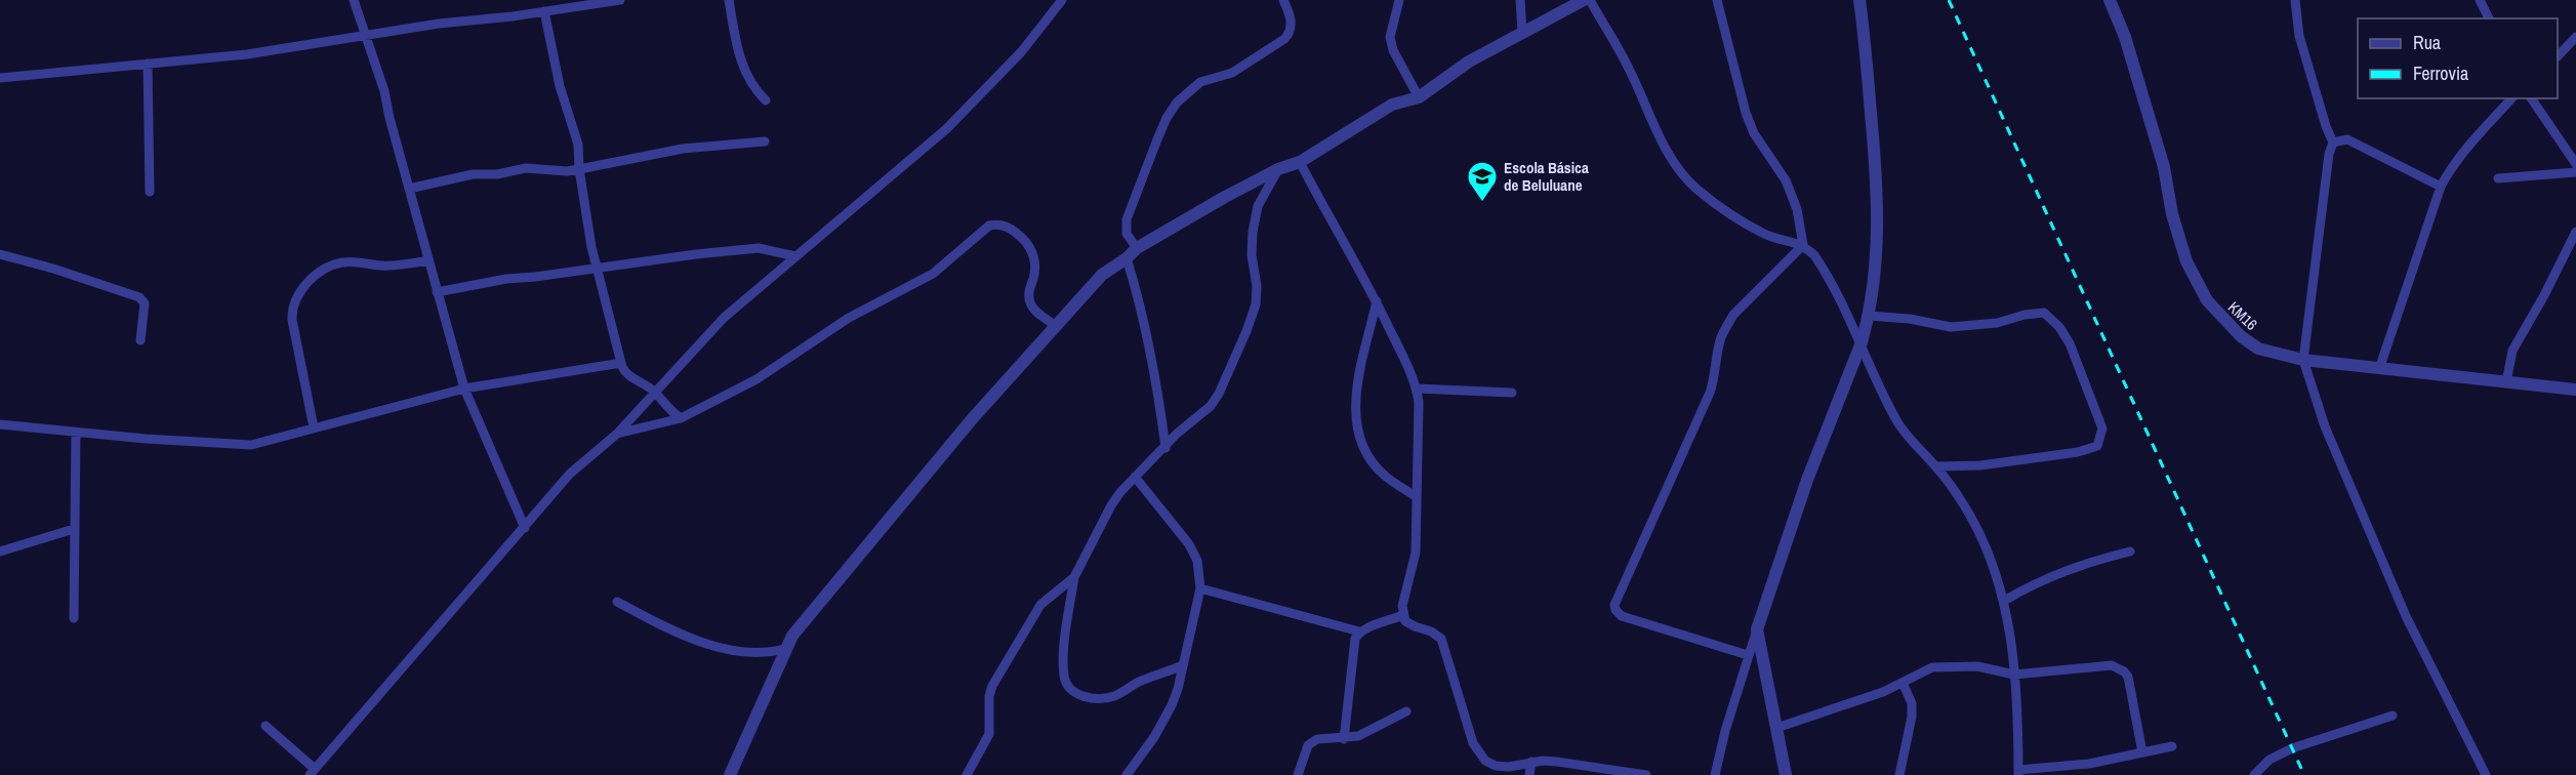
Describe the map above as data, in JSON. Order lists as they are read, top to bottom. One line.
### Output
{"streets":{"street":["KM16"]},"places":{"school or university":["Escola Básica de Beluluane"]},"legend":["Rua","Ferrovia"]}
